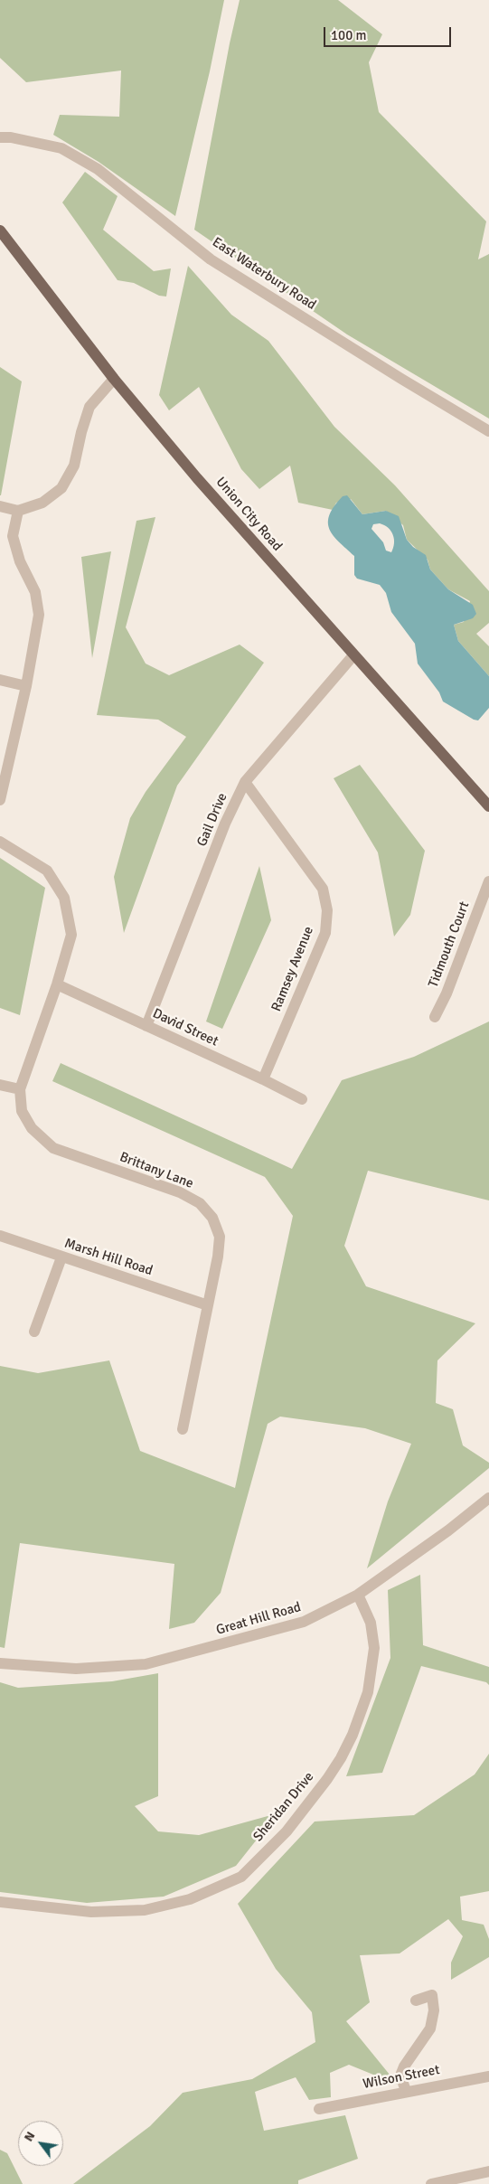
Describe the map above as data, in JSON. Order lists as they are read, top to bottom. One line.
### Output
{"streets":{"main road":["Union City Road"],"street":["East Waterbury Road","Gail Drive","Tidmouth Court","Ramsey Avenue","David Street","Brittany Lane","Marsh Hill Road","Great Hill Road","Sheridan Drive","Wilson Street"]},"crossings":[["Union City Road","Gail Drive"],["Gail Drive","Ramsey Avenue"],["Gail Drive","David Street"],["Ramsey Avenue","David Street"],["David Street","Brittany Lane"],["Brittany Lane","Marsh Hill Road"],["Great Hill Road","Sheridan Drive"]],"scale_bar":"100 m","north":"top left"}
